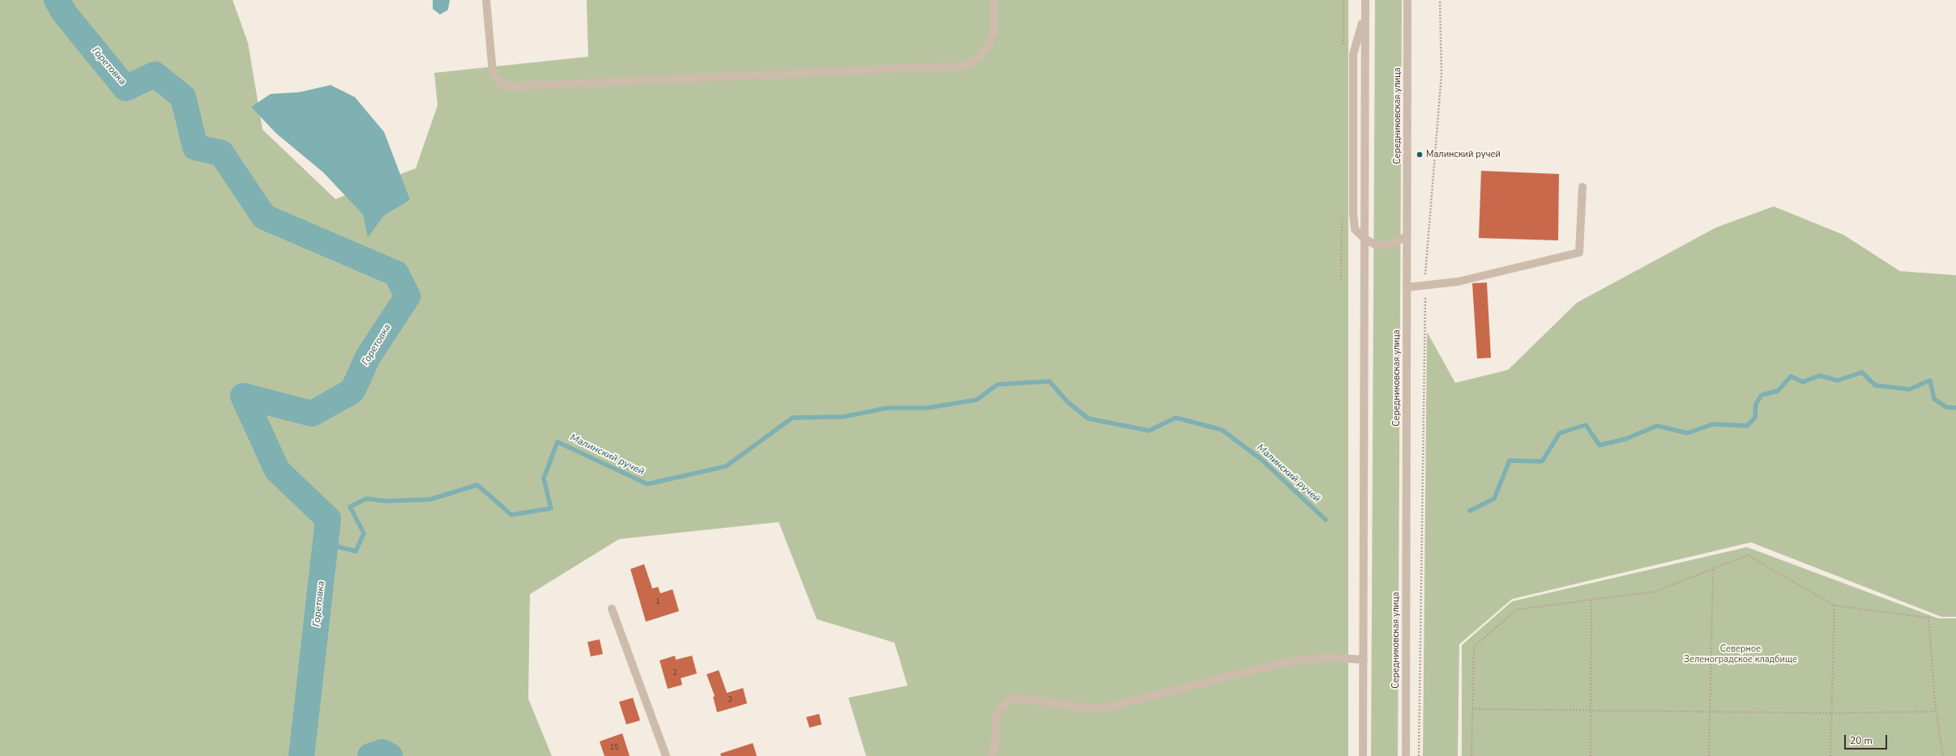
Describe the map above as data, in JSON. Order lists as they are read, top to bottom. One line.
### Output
{"streets":{"street":["Середниковская улица"]},"water":["Горетовка","Малинский ручей"],"parks":["Северное Зеленоградское кладбище"],"places":["Малинский ручей"],"house_numbers":["1","2","3","15"],"scale_bar":"20 m"}
